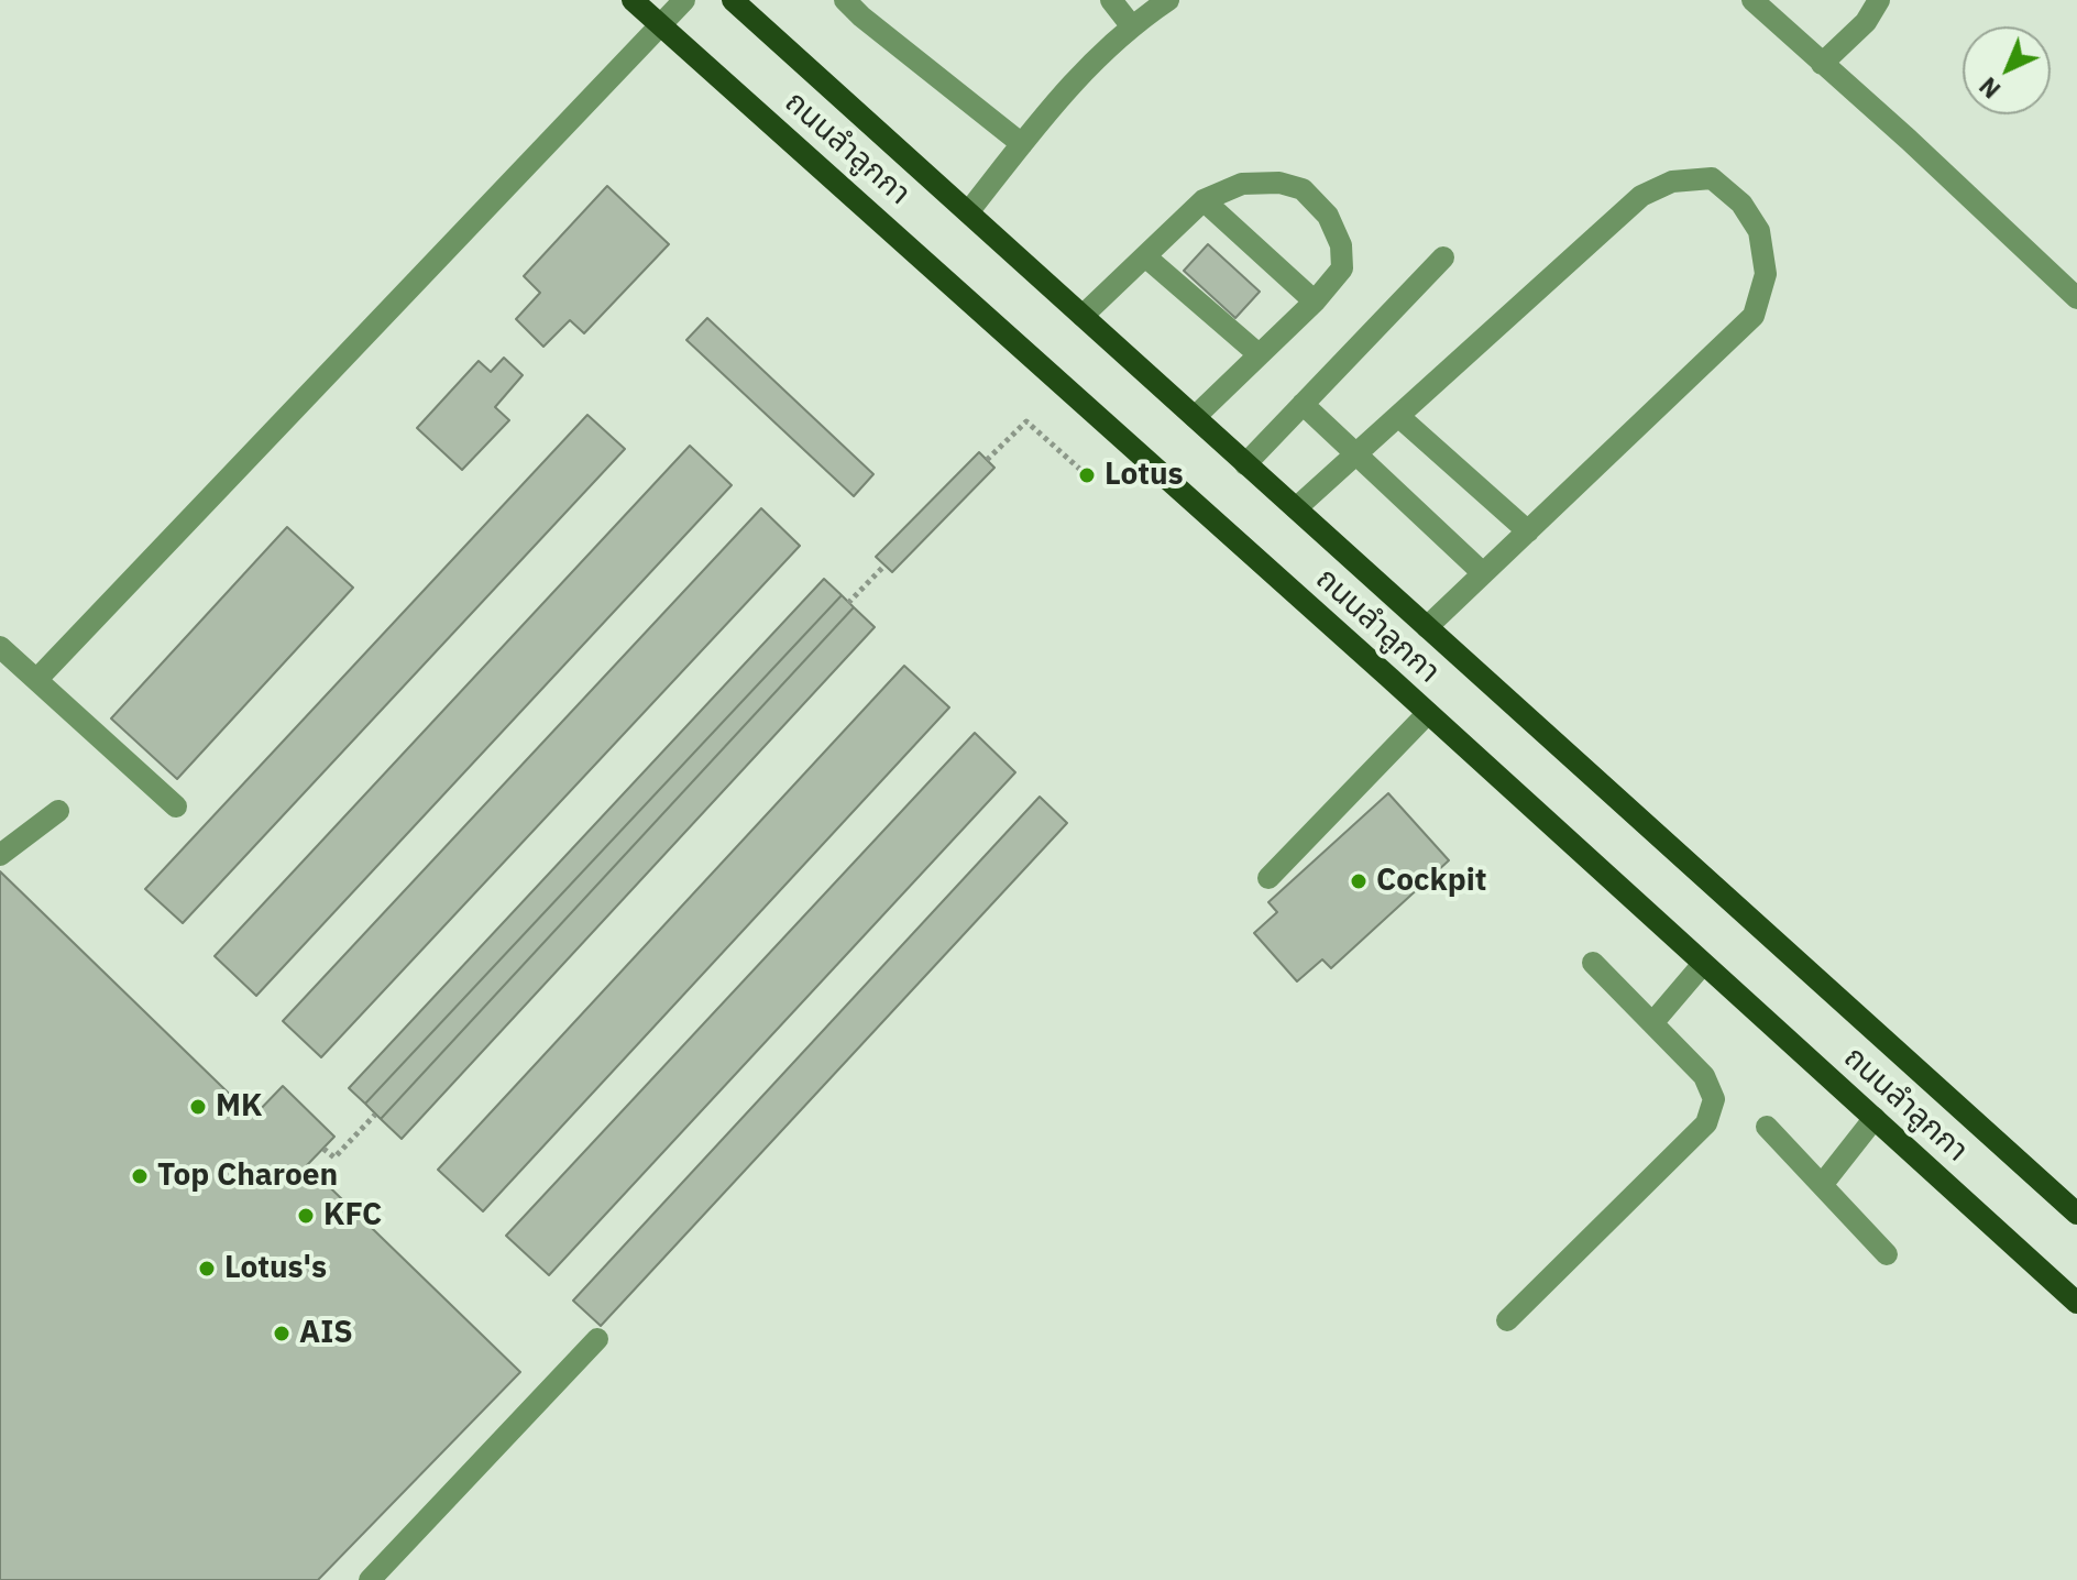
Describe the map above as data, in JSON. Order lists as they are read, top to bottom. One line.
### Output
{"streets":{"main road":["ถนนลำลูกกา"]},"places":["Lotus","Cockpit","MK","Top Charoen","KFC","Lotus's","AIS"],"north":"bottom left"}
